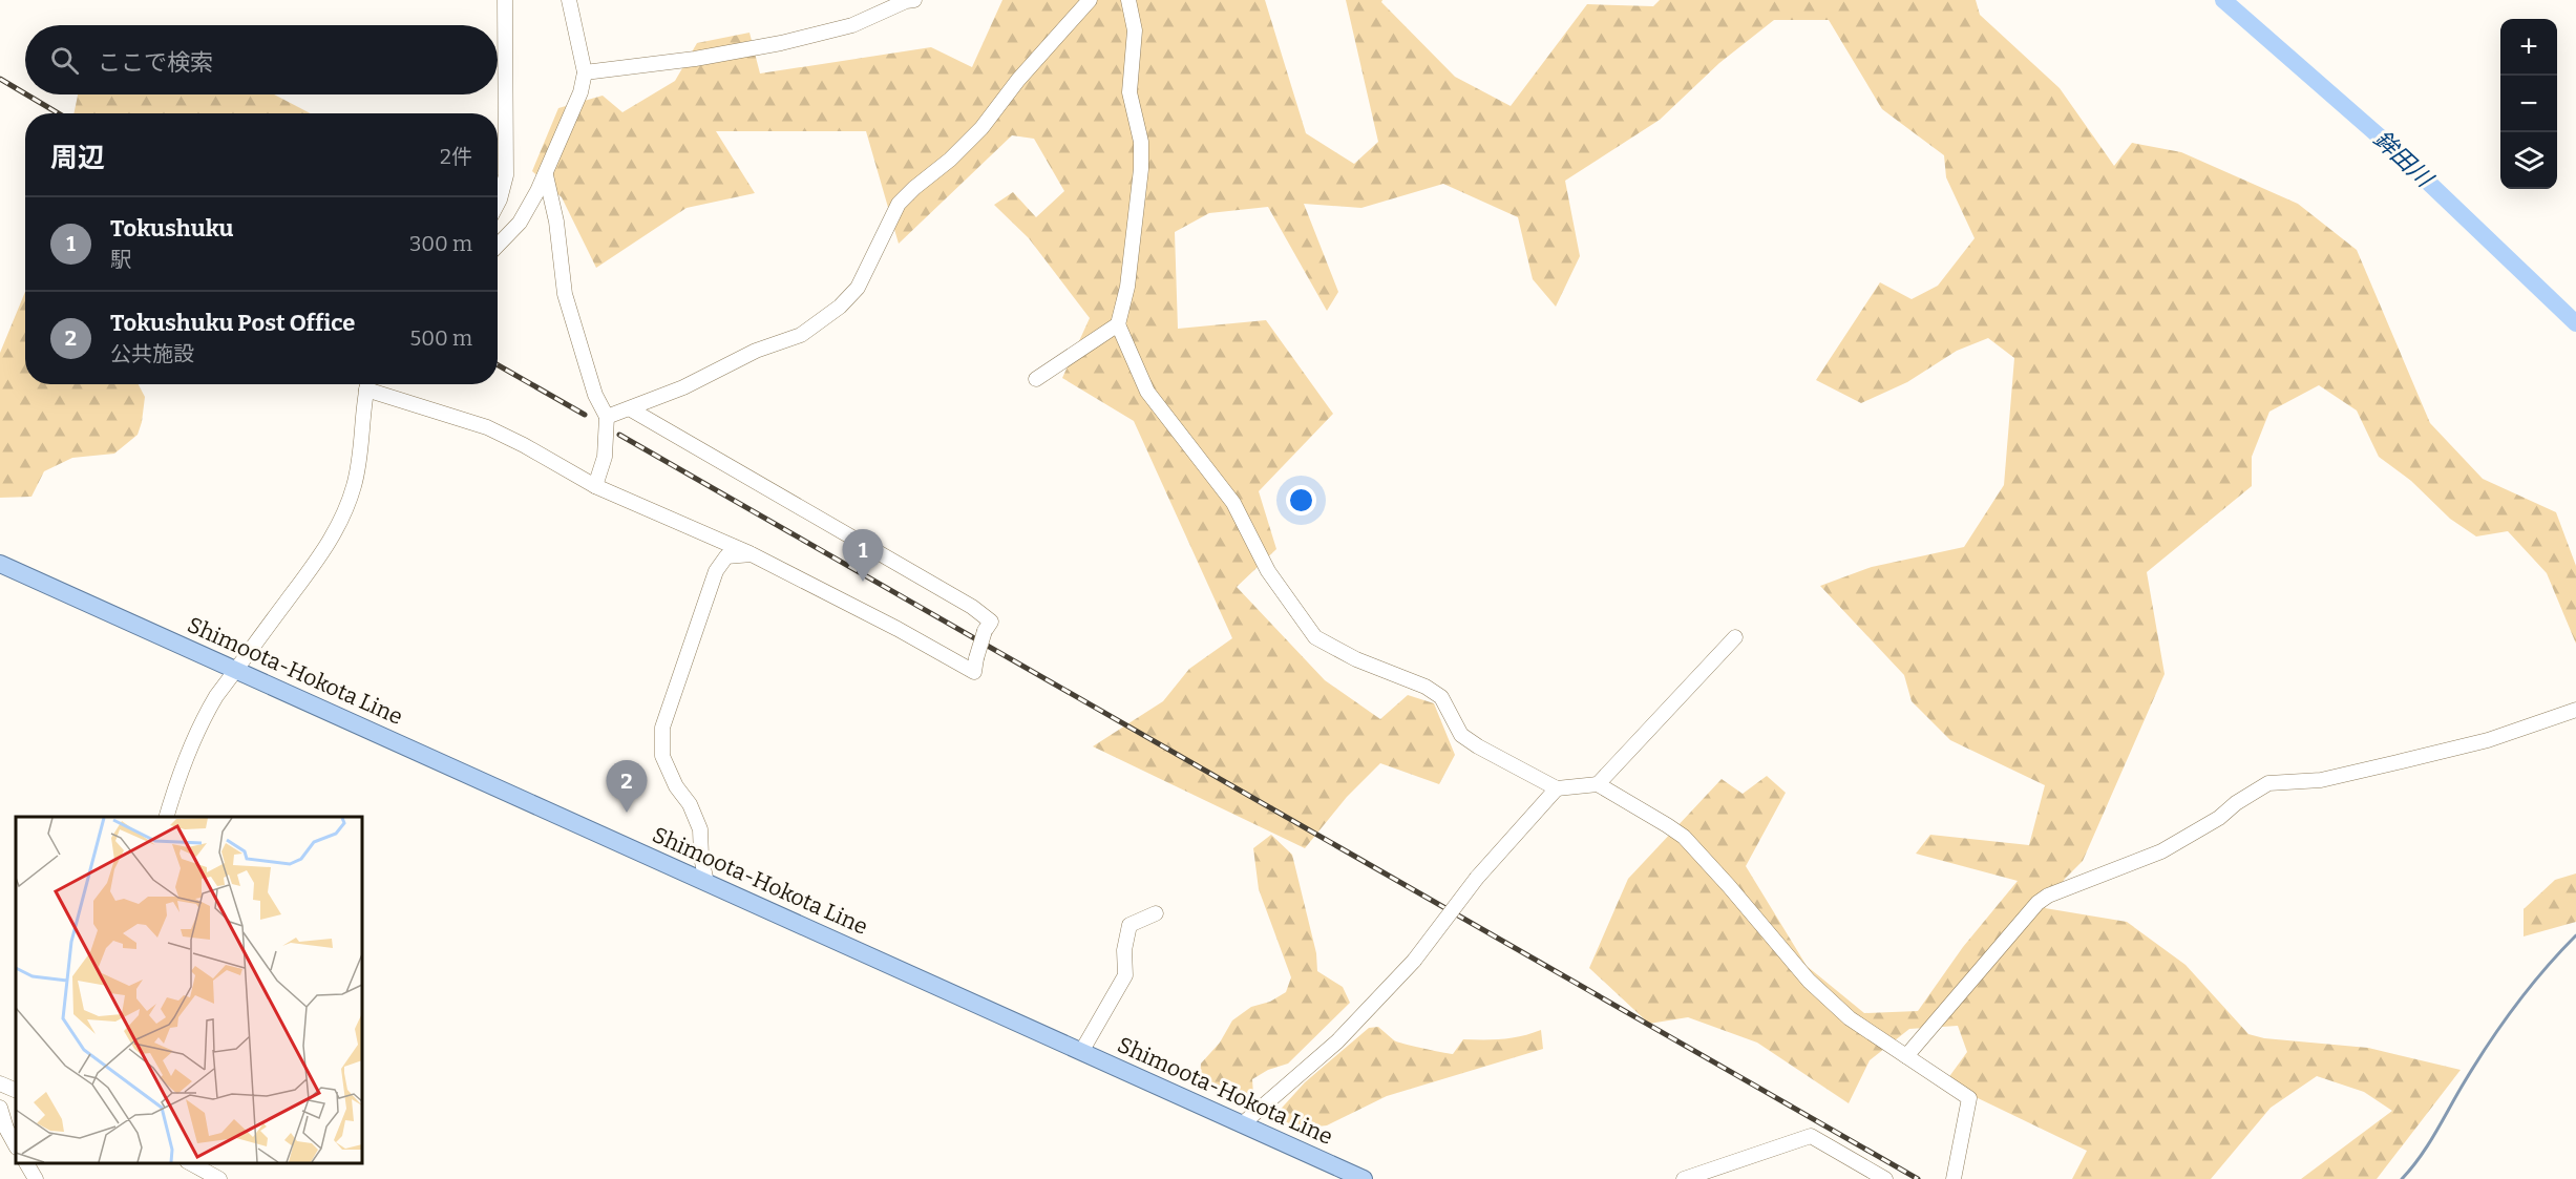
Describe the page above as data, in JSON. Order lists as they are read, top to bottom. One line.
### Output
{"streets":{"main road":["Shimoota-Hokota Line"]},"water":["鉾田川"],"page":{"map_buttons":["+","−"],"search":"ここで検索","heading":["周辺","2件"],"list":[{"mark":"1","name":"Tokushuku","note":"駅","value":"300 m"},{"mark":"2","name":"Tokushuku Post Office","note":"公共施設","value":"500 m"}],"pins":["1","2"]}}
